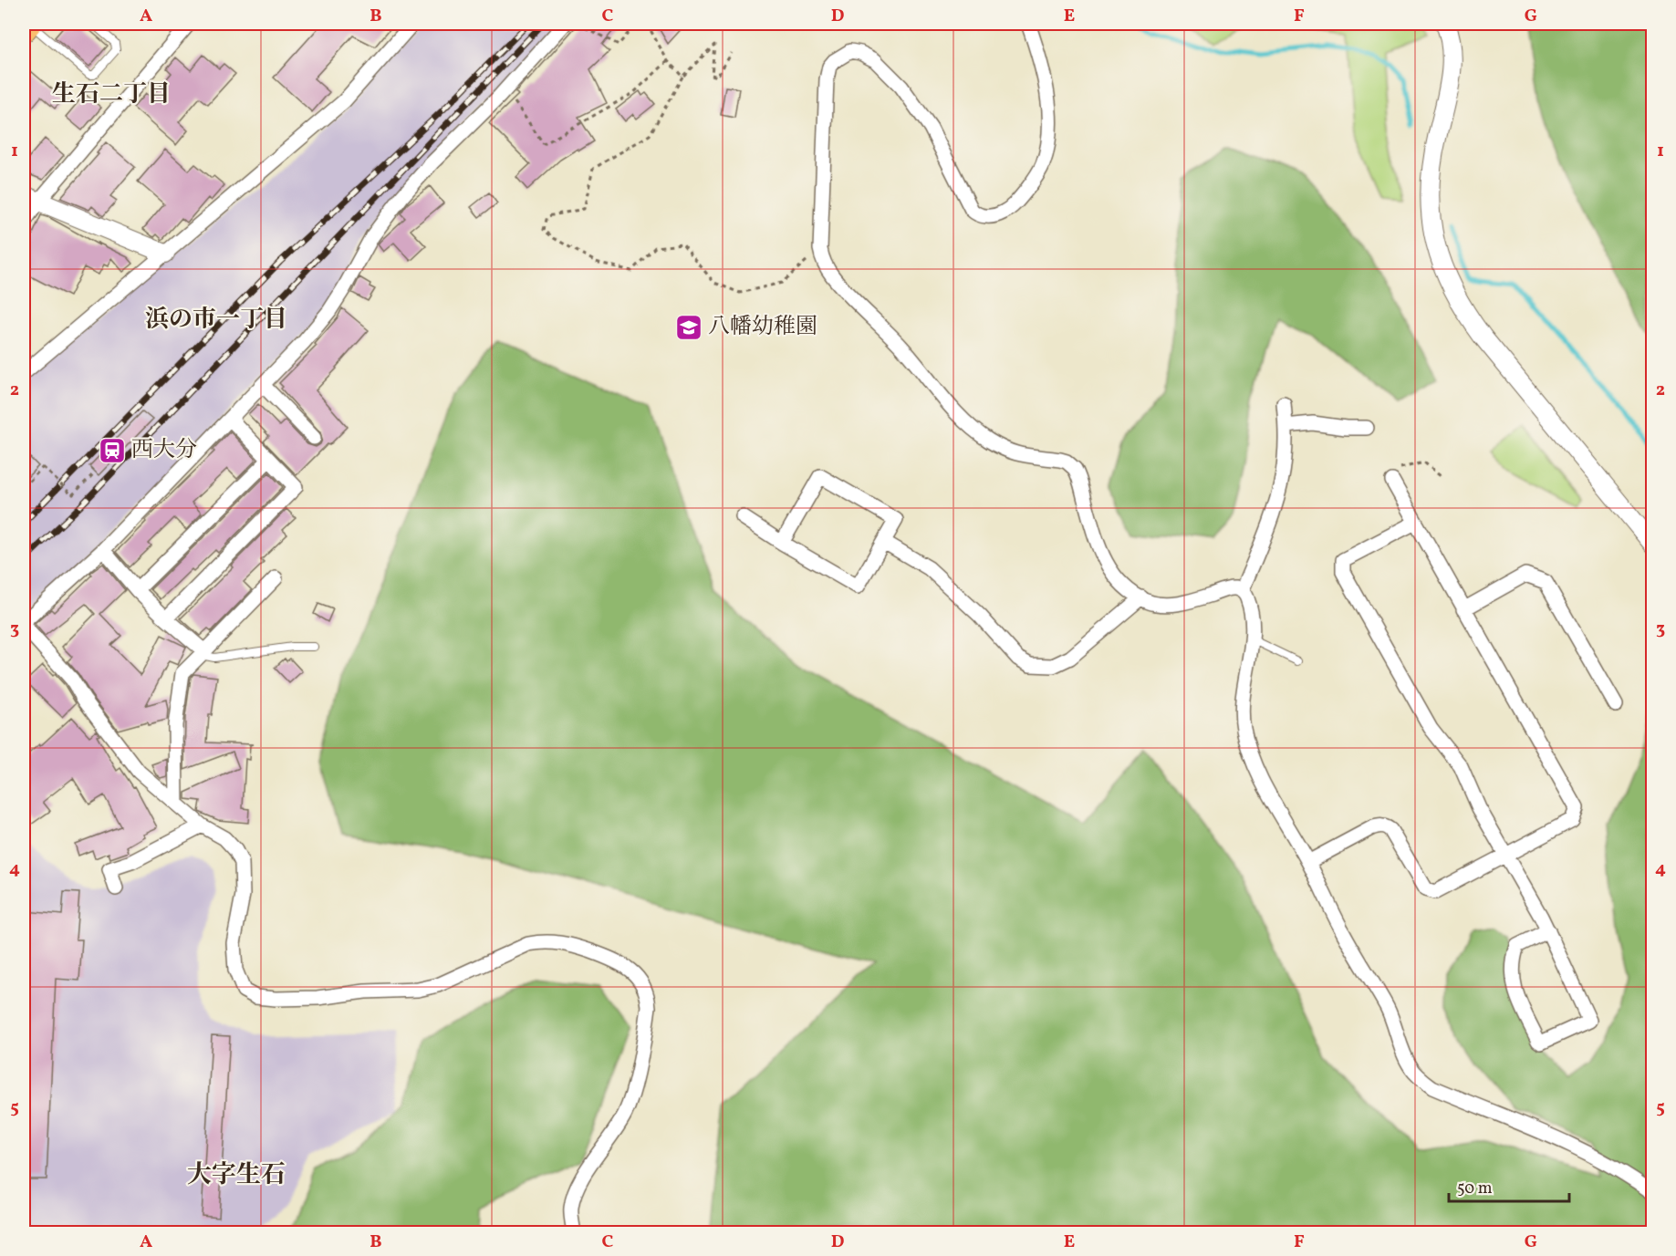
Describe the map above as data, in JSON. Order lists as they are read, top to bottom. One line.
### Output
{"districts":["生石二丁目","浜の市一丁目","大字生石"],"places":{"school or university":["八幡幼稚園"],"station":["西大分"]},"scale_bar":"50 m","grid":{"columns":["A","B","C","D","E","F","G"],"rows":["1","2","3","4","5"]}}
